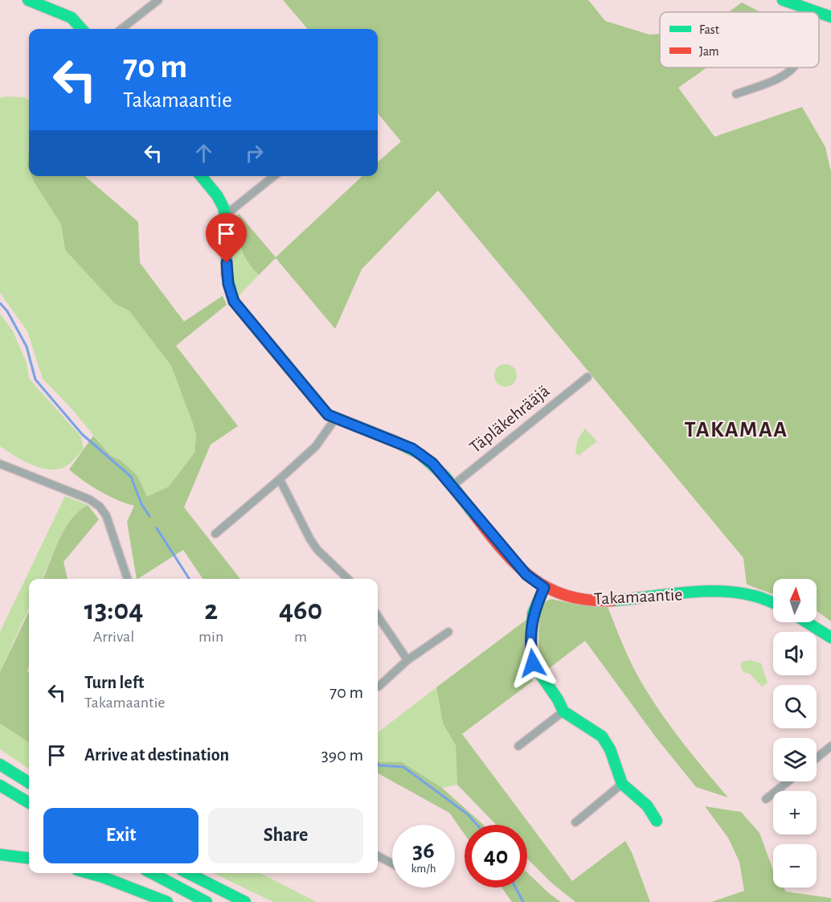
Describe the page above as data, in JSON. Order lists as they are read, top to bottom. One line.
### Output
{"streets":{"main road":["Takamaantie"],"street":["Täpläkehrääjä"]},"crossings":[["Täpläkehrääjä","Takamaantie"]],"districts":["TAKAMAA"],"legend":["Fast","Jam"],"north":"top","page":{"turn":["70 m","Takamaantie"],"map_buttons":["+","−"],"eta":["13:04","Arrival","2","min","460","m"],"list":[{"name":"Turn left","note":"Takamaantie","value":"70 m"},{"name":"Arrive at destination","value":"390 m"}],"buttons":["Exit","Share"],"speed":"36 km/h","limit":"40"}}
